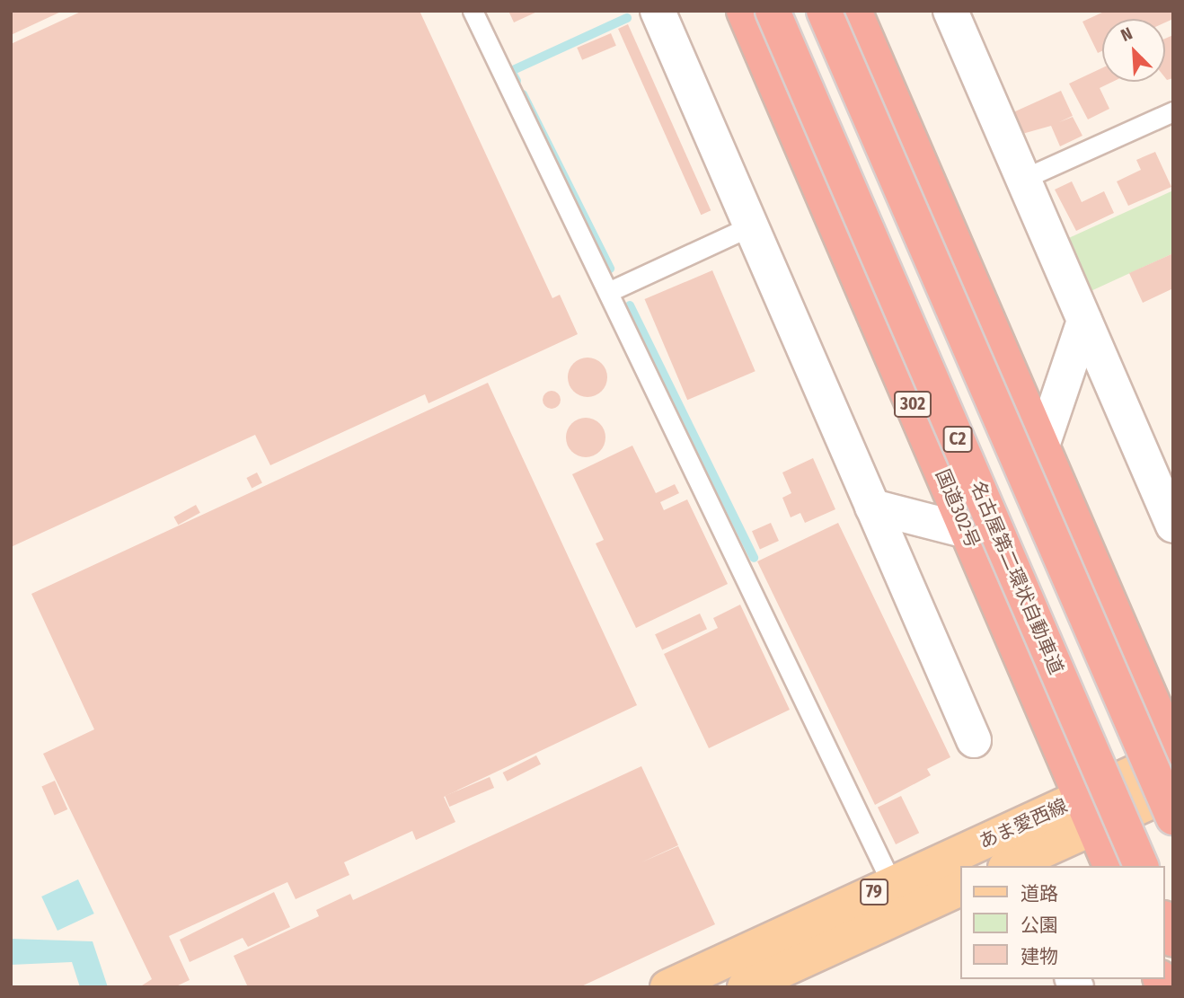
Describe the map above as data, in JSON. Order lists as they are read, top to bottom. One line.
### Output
{"streets":{"highway":["302","C2","国道302号","名古屋第二環状自動車道"],"main road":["あま愛西線","79"]},"crossings":[["国道302号","あま愛西線"]],"legend":["道路","公園","建物"],"north":"top left"}
